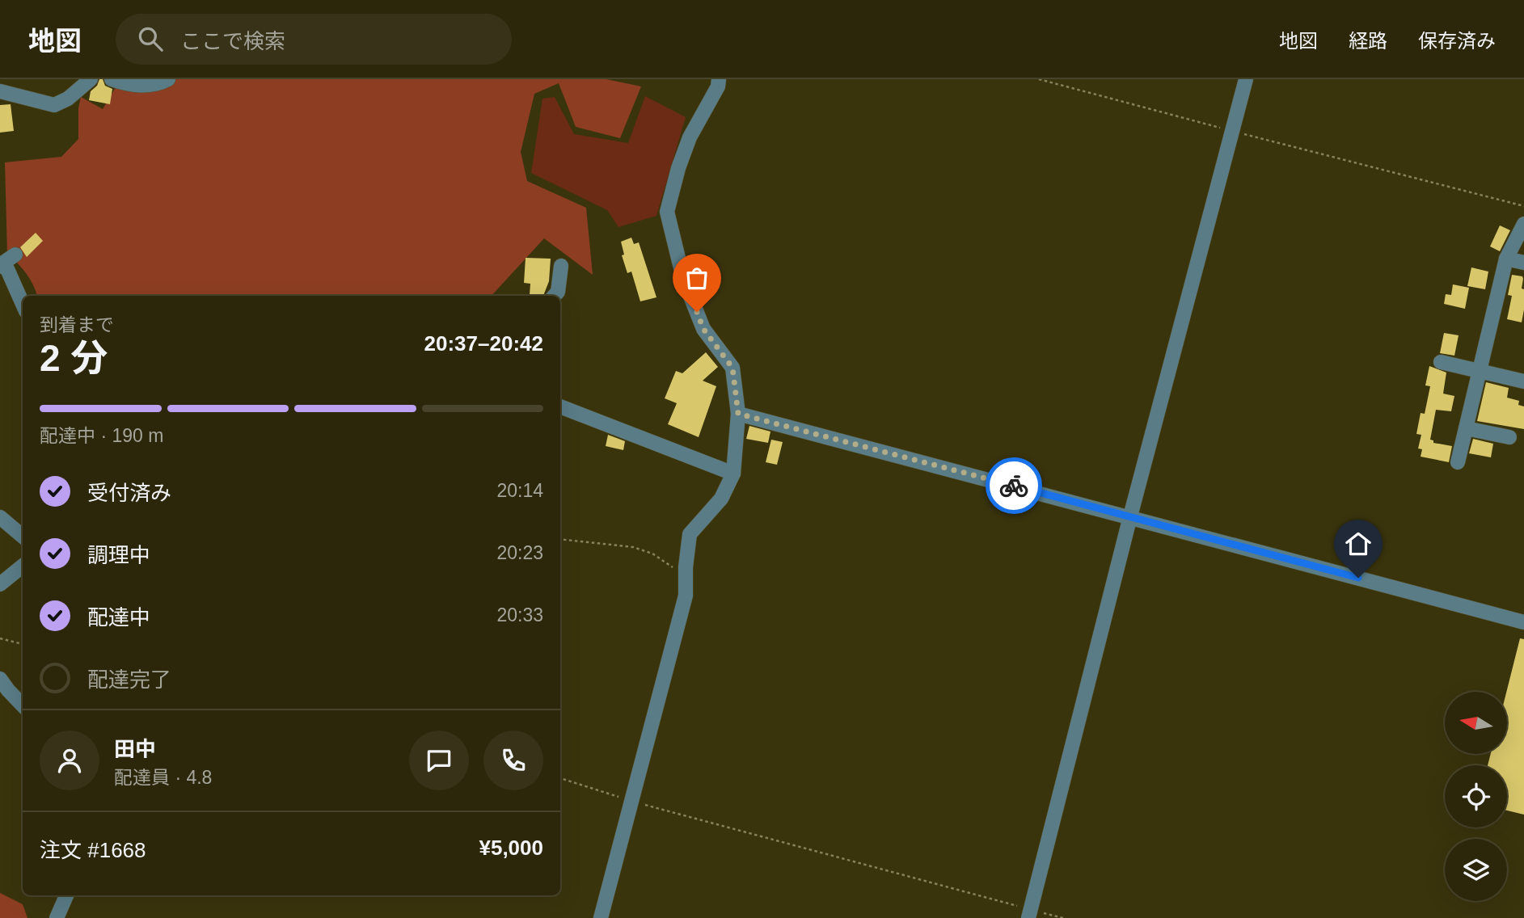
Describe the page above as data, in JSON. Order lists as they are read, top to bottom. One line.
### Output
{"north":"left","page":{"header":"地図","search":"ここで検索","nav":["地図","経路","保存済み"],"heading":["2 分","到着まで","20:37–20:42"],"panel":["田中","配達員 · 4.8","注文 #1668","¥5,000"],"bar":"配達中 · 190 m","list":[["受付済み","20:14"],["調理中","20:23"],["配達中","20:33"],"配達完了"]}}
